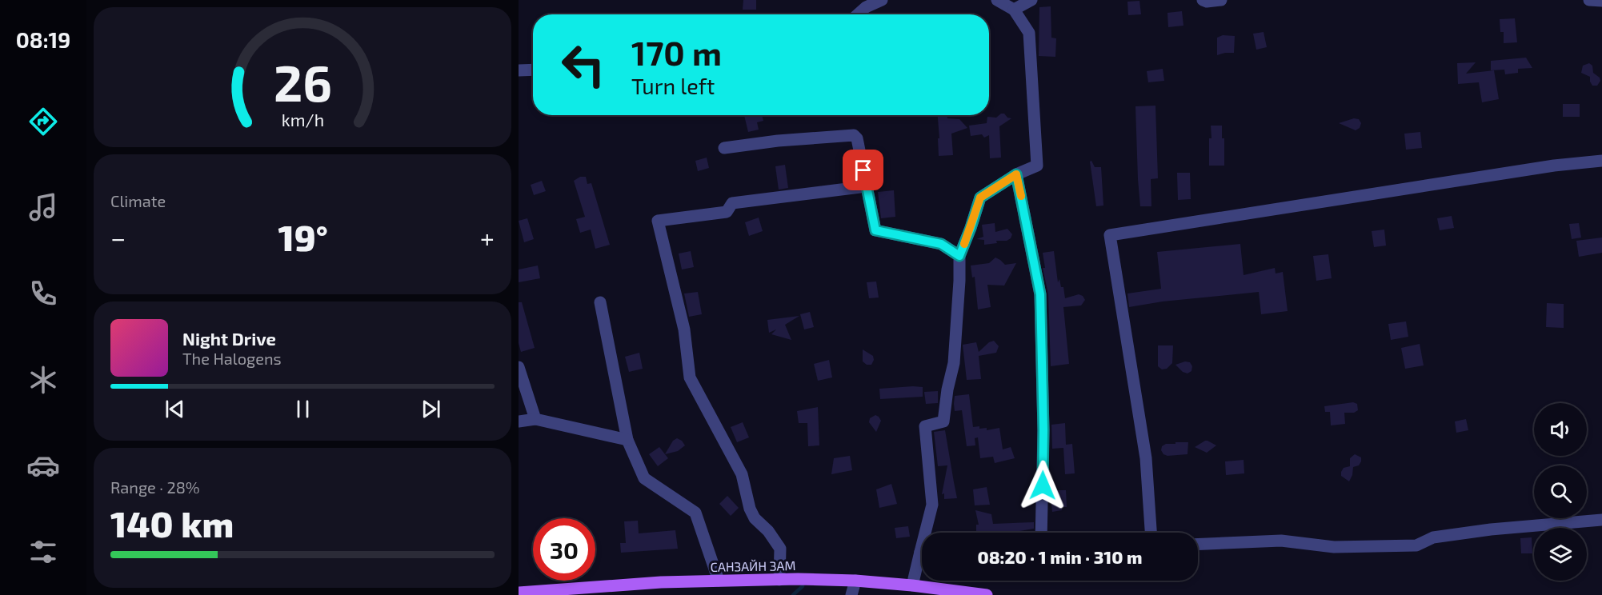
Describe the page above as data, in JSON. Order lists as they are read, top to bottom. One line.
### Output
{"streets":{"main road":["САНЗАЙН ЗАМ"]},"page":{"tabs":"08:19","turn":["170 m","Turn left"],"tile":["Climate",["Range · 28%","140 km"]],"heat":["−","19°","+"],"song":["Night Drive","The Halogens"],"limit":"30","trip":"08:20 · 1 min · 310 m","gauge":["26","km/h"]}}
